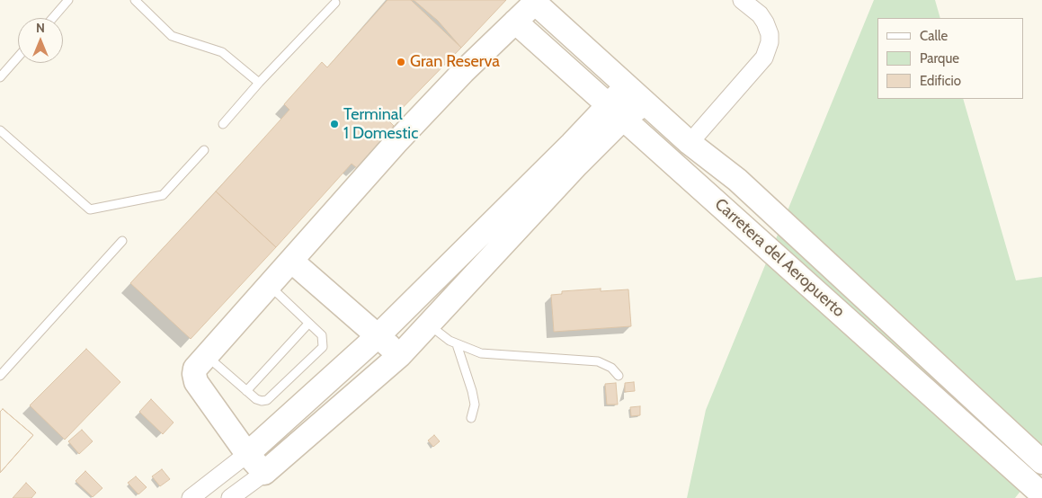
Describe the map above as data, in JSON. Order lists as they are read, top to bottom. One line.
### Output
{"streets":{"street":["Carretera del Aeropuerto"]},"places":["Gran Reserva","Terminal 1 Domestic"],"legend":["Calle","Parque","Edificio"],"north":"top"}
